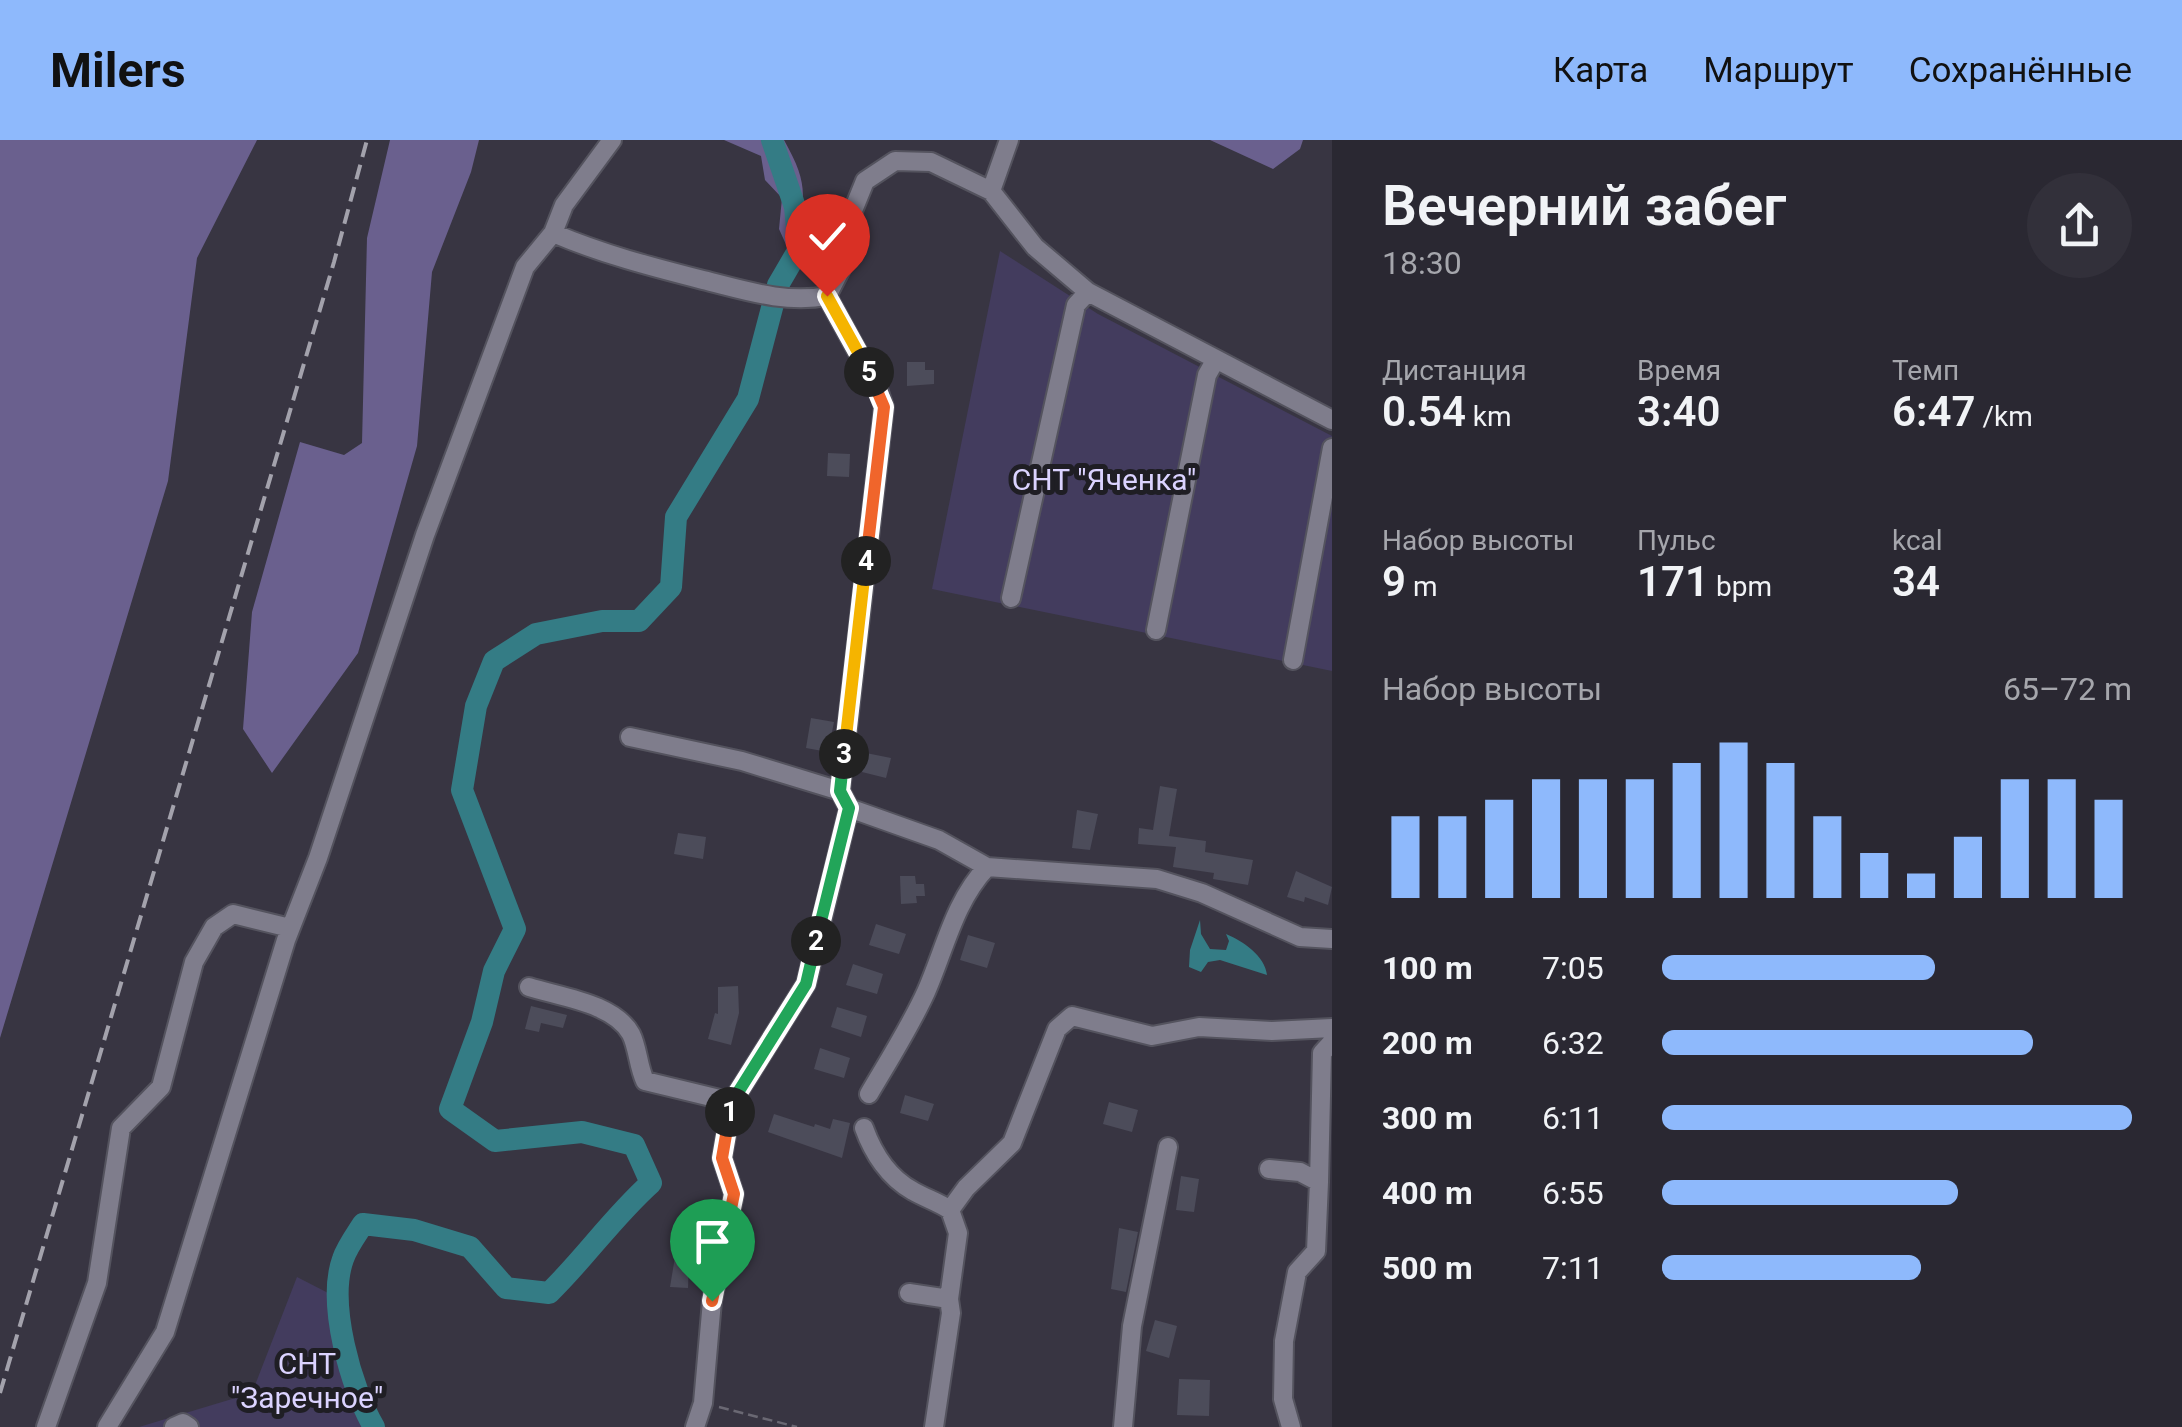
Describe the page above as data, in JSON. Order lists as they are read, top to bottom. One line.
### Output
{"parks":["СНТ \"Яченка\"","СНТ \"Заречное\""],"page":{"header":"Milers","nav":["Карта","Маршрут","Сохранённые"],"heading":["Вечерний забег","18:30"],"stats":[["Дистанция","0.54 km"],["Время","3:40"],["Темп","6:47 /km"],["Набор высоты","9 m"],["Пульс","171 bpm"],["kcal","34"]],"pins":["5","4","3","2","1"],"chart":["Набор высоты","65–72 m"],"list":[{"name":"100 m","note":"7:05"},{"name":"200 m","note":"6:32"},{"name":"300 m","note":"6:11"},{"name":"400 m","note":"6:55"},{"name":"500 m","note":"7:11"}]}}
